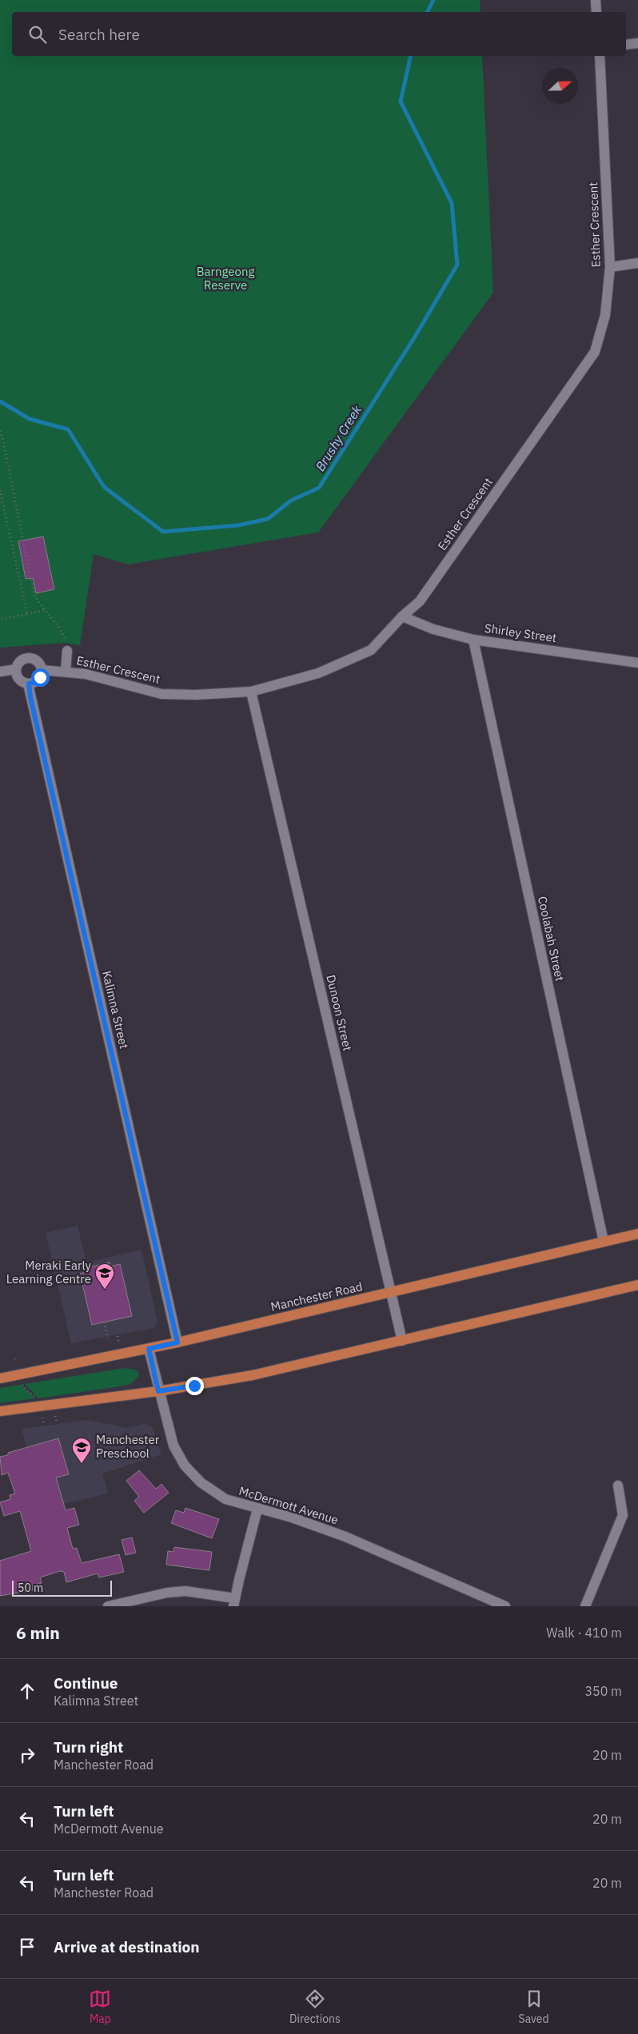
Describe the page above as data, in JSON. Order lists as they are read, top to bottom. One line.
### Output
{"streets":{"main road":["Manchester Road"],"street":["Esther Crescent","Shirley Street","Coolabah Street","Kalimna Street","Dunoon Street","McDermott Avenue"]},"crossings":[["Esther Crescent","Shirley Street"],["Esther Crescent","Kalimna Street"],["Esther Crescent","Dunoon Street"],["Shirley Street","Coolabah Street"],["Coolabah Street","Manchester Road"],["Kalimna Street","Manchester Road"],["Dunoon Street","Manchester Road"],["Manchester Road","McDermott Avenue"]],"water":["Brushy Creek"],"parks":["Barngeong Reserve"],"places":{"school or university":["Meraki Early Learning Centre","Manchester Preschool"]},"scale_bar":"50 m","north":"right","page":{"search":"Search here","scale":"50 m","heading":["6 min","Walk · 410 m"],"list":[["Continue","Kalimna Street","350 m"],["Turn right","Manchester Road","20 m"],["Turn left","McDermott Avenue","20 m"],["Turn left","Manchester Road","20 m"],"Arrive at destination"],"nav":["Map","Directions","Saved"]}}
